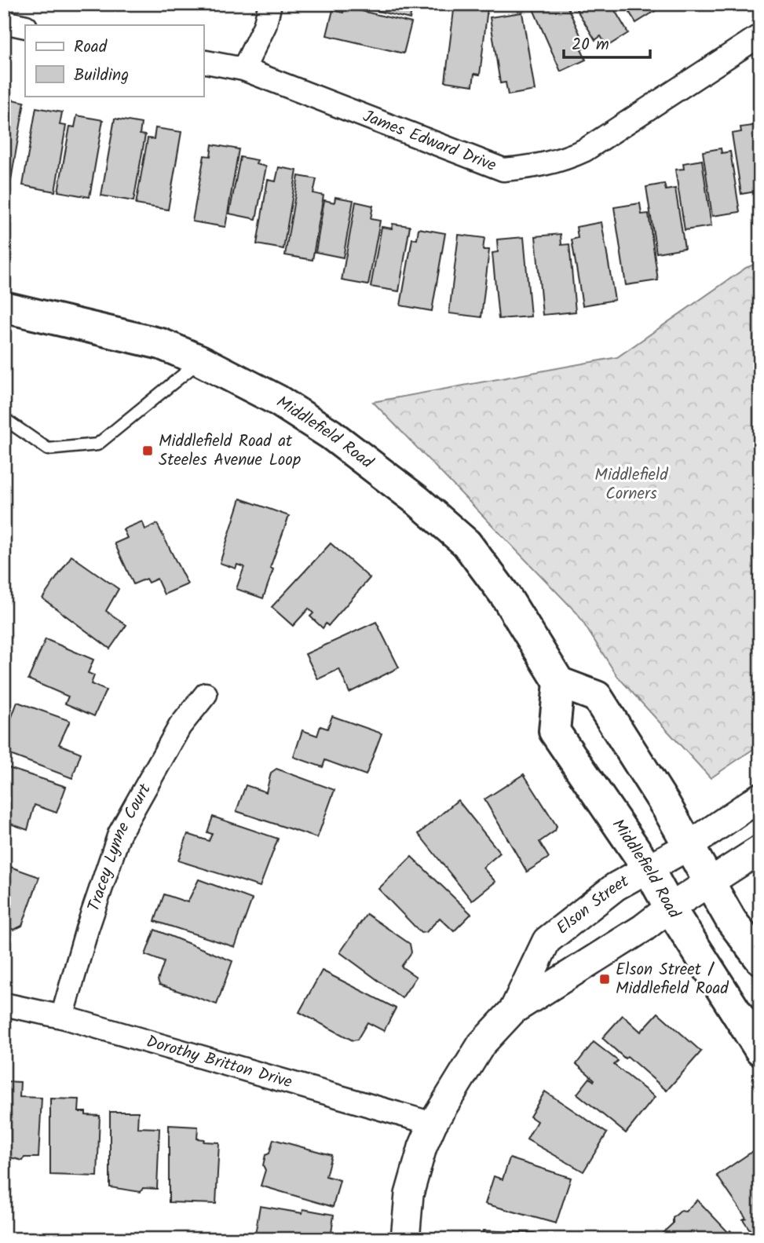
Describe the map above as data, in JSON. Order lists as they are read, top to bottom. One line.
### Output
{"streets":{"main road":["Middlefield Road"],"street":["James Edward Drive","Tracey Lynne Court","Elson Street","Dorothy Britton Drive"]},"crossings":[["Middlefield Road","Elson Street"],["Tracey Lynne Court","Dorothy Britton Drive"],["Elson Street","Dorothy Britton Drive"]],"parks":["Middlefield Corners"],"places":{"transit":["Middlefield Road at Steeles Avenue Loop","Elson Street / Middlefield Road"]},"legend":["Road","Building"],"scale_bar":"20 m"}
